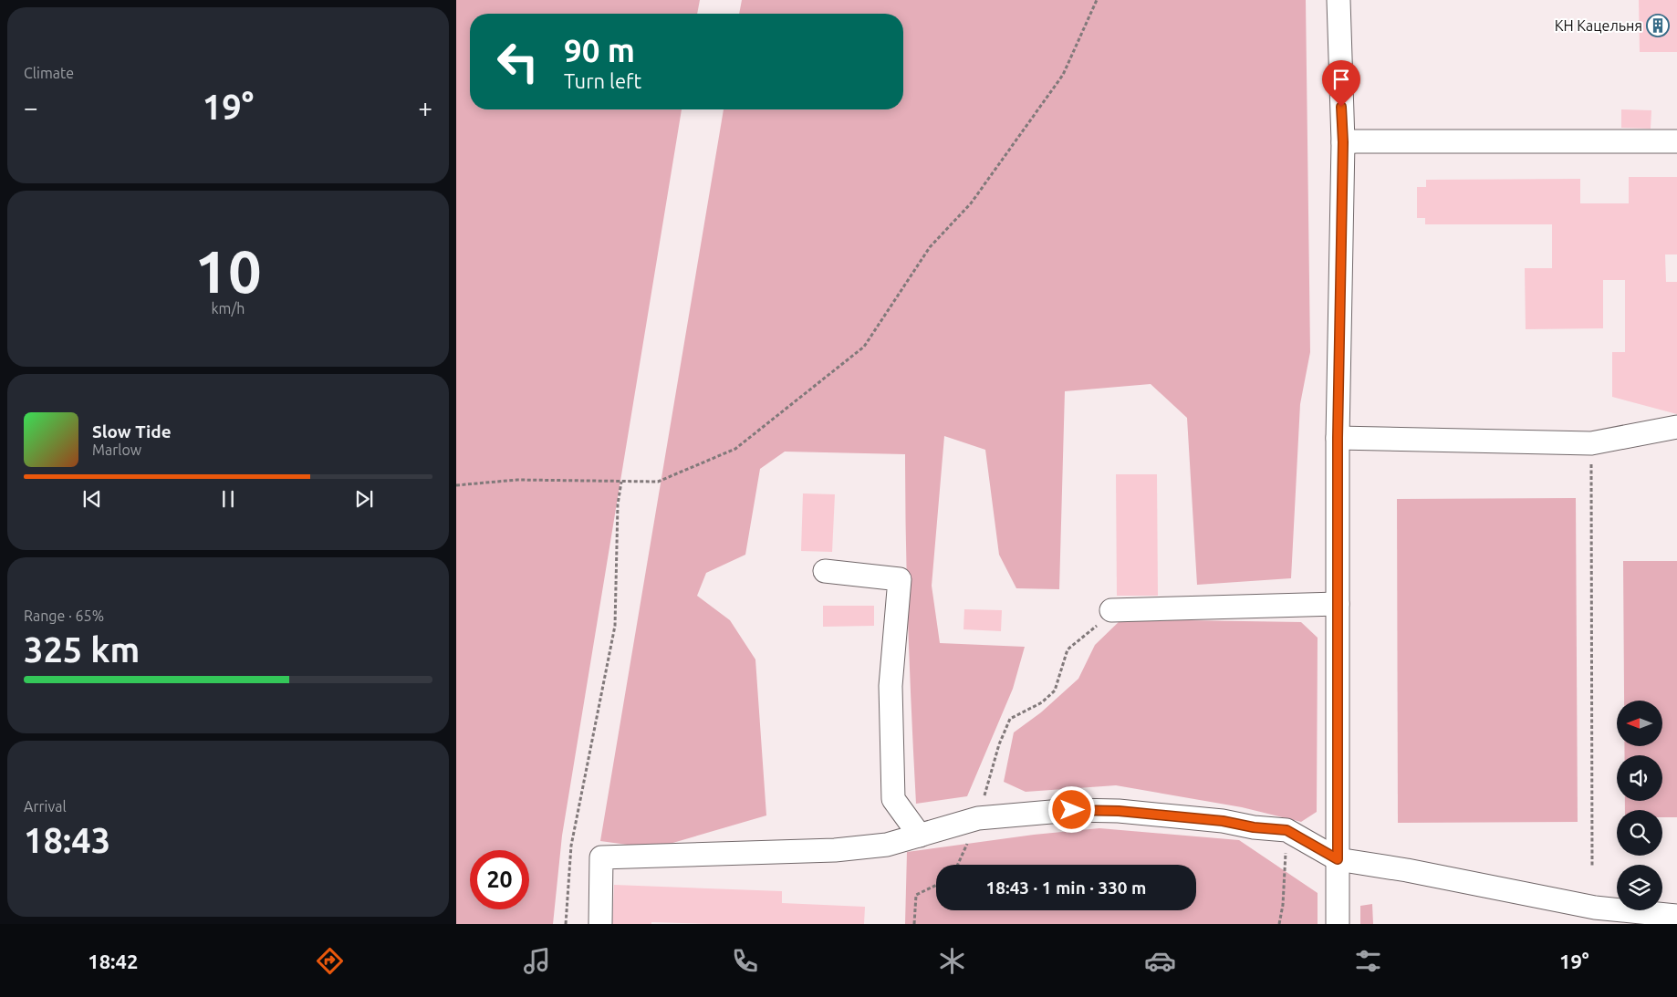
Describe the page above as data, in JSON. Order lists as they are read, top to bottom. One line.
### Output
{"places":{"building":["КН Кацельня"]},"north":"left","page":{"tile":["Climate",["10","km/h"],["Range · 65%","325 km"],["Arrival","18:43"]],"turn":["90 m","Turn left"],"heat":["−","19°","+"],"song":["Slow Tide","Marlow"],"limit":"20","trip":"18:43 · 1 min · 330 m","tabs":["18:42","19°"]}}
